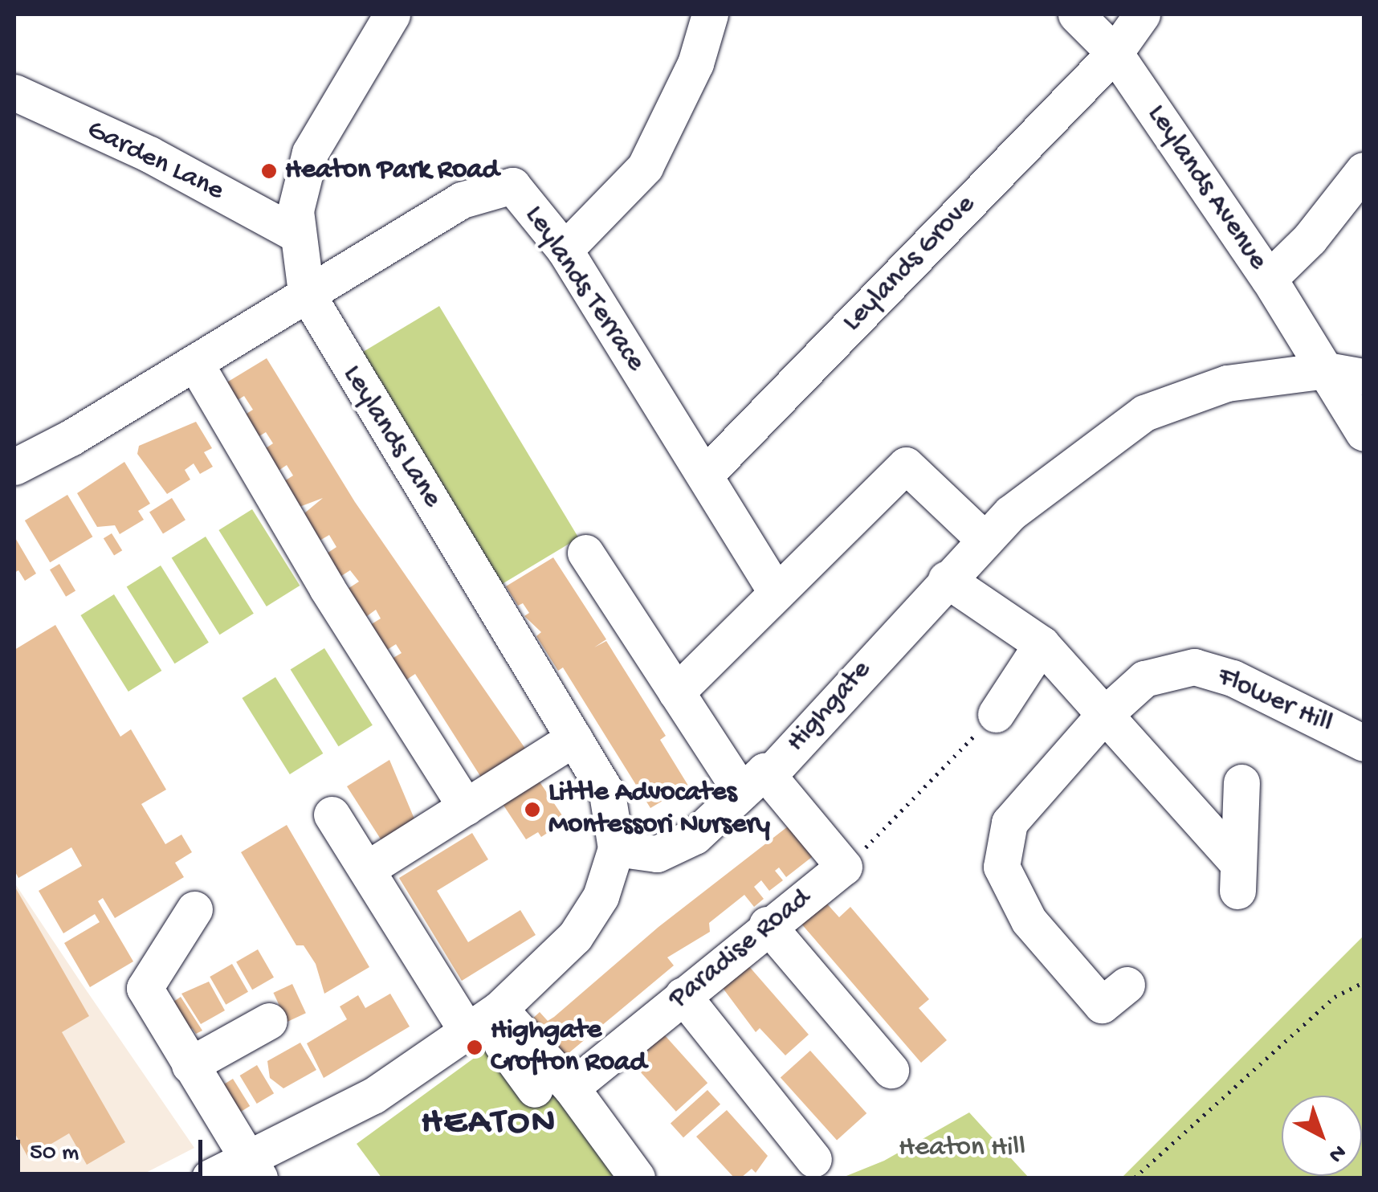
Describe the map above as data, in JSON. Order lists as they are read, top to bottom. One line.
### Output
{"streets":{"street":["Garden Lane","Leylands Avenue","Leylands Grove","Leylands Terrace","Leylands Lane","Flower Hill","Highgate","Paradise Road"]},"crossings":[["Garden Lane","Leylands Lane"],["Leylands Avenue","Leylands Grove"],["Leylands Avenue","Highgate"],["Leylands Grove","Leylands Terrace"],["Leylands Terrace","Leylands Lane"],["Leylands Lane","Highgate"]],"districts":["HEATON"],"parks":["Heaton Hill"],"places":["Heaton Park Road","Little Advocates Montessori Nursery","Highgate Crofton Road"],"scale_bar":"50 m","north":"bottom right"}
